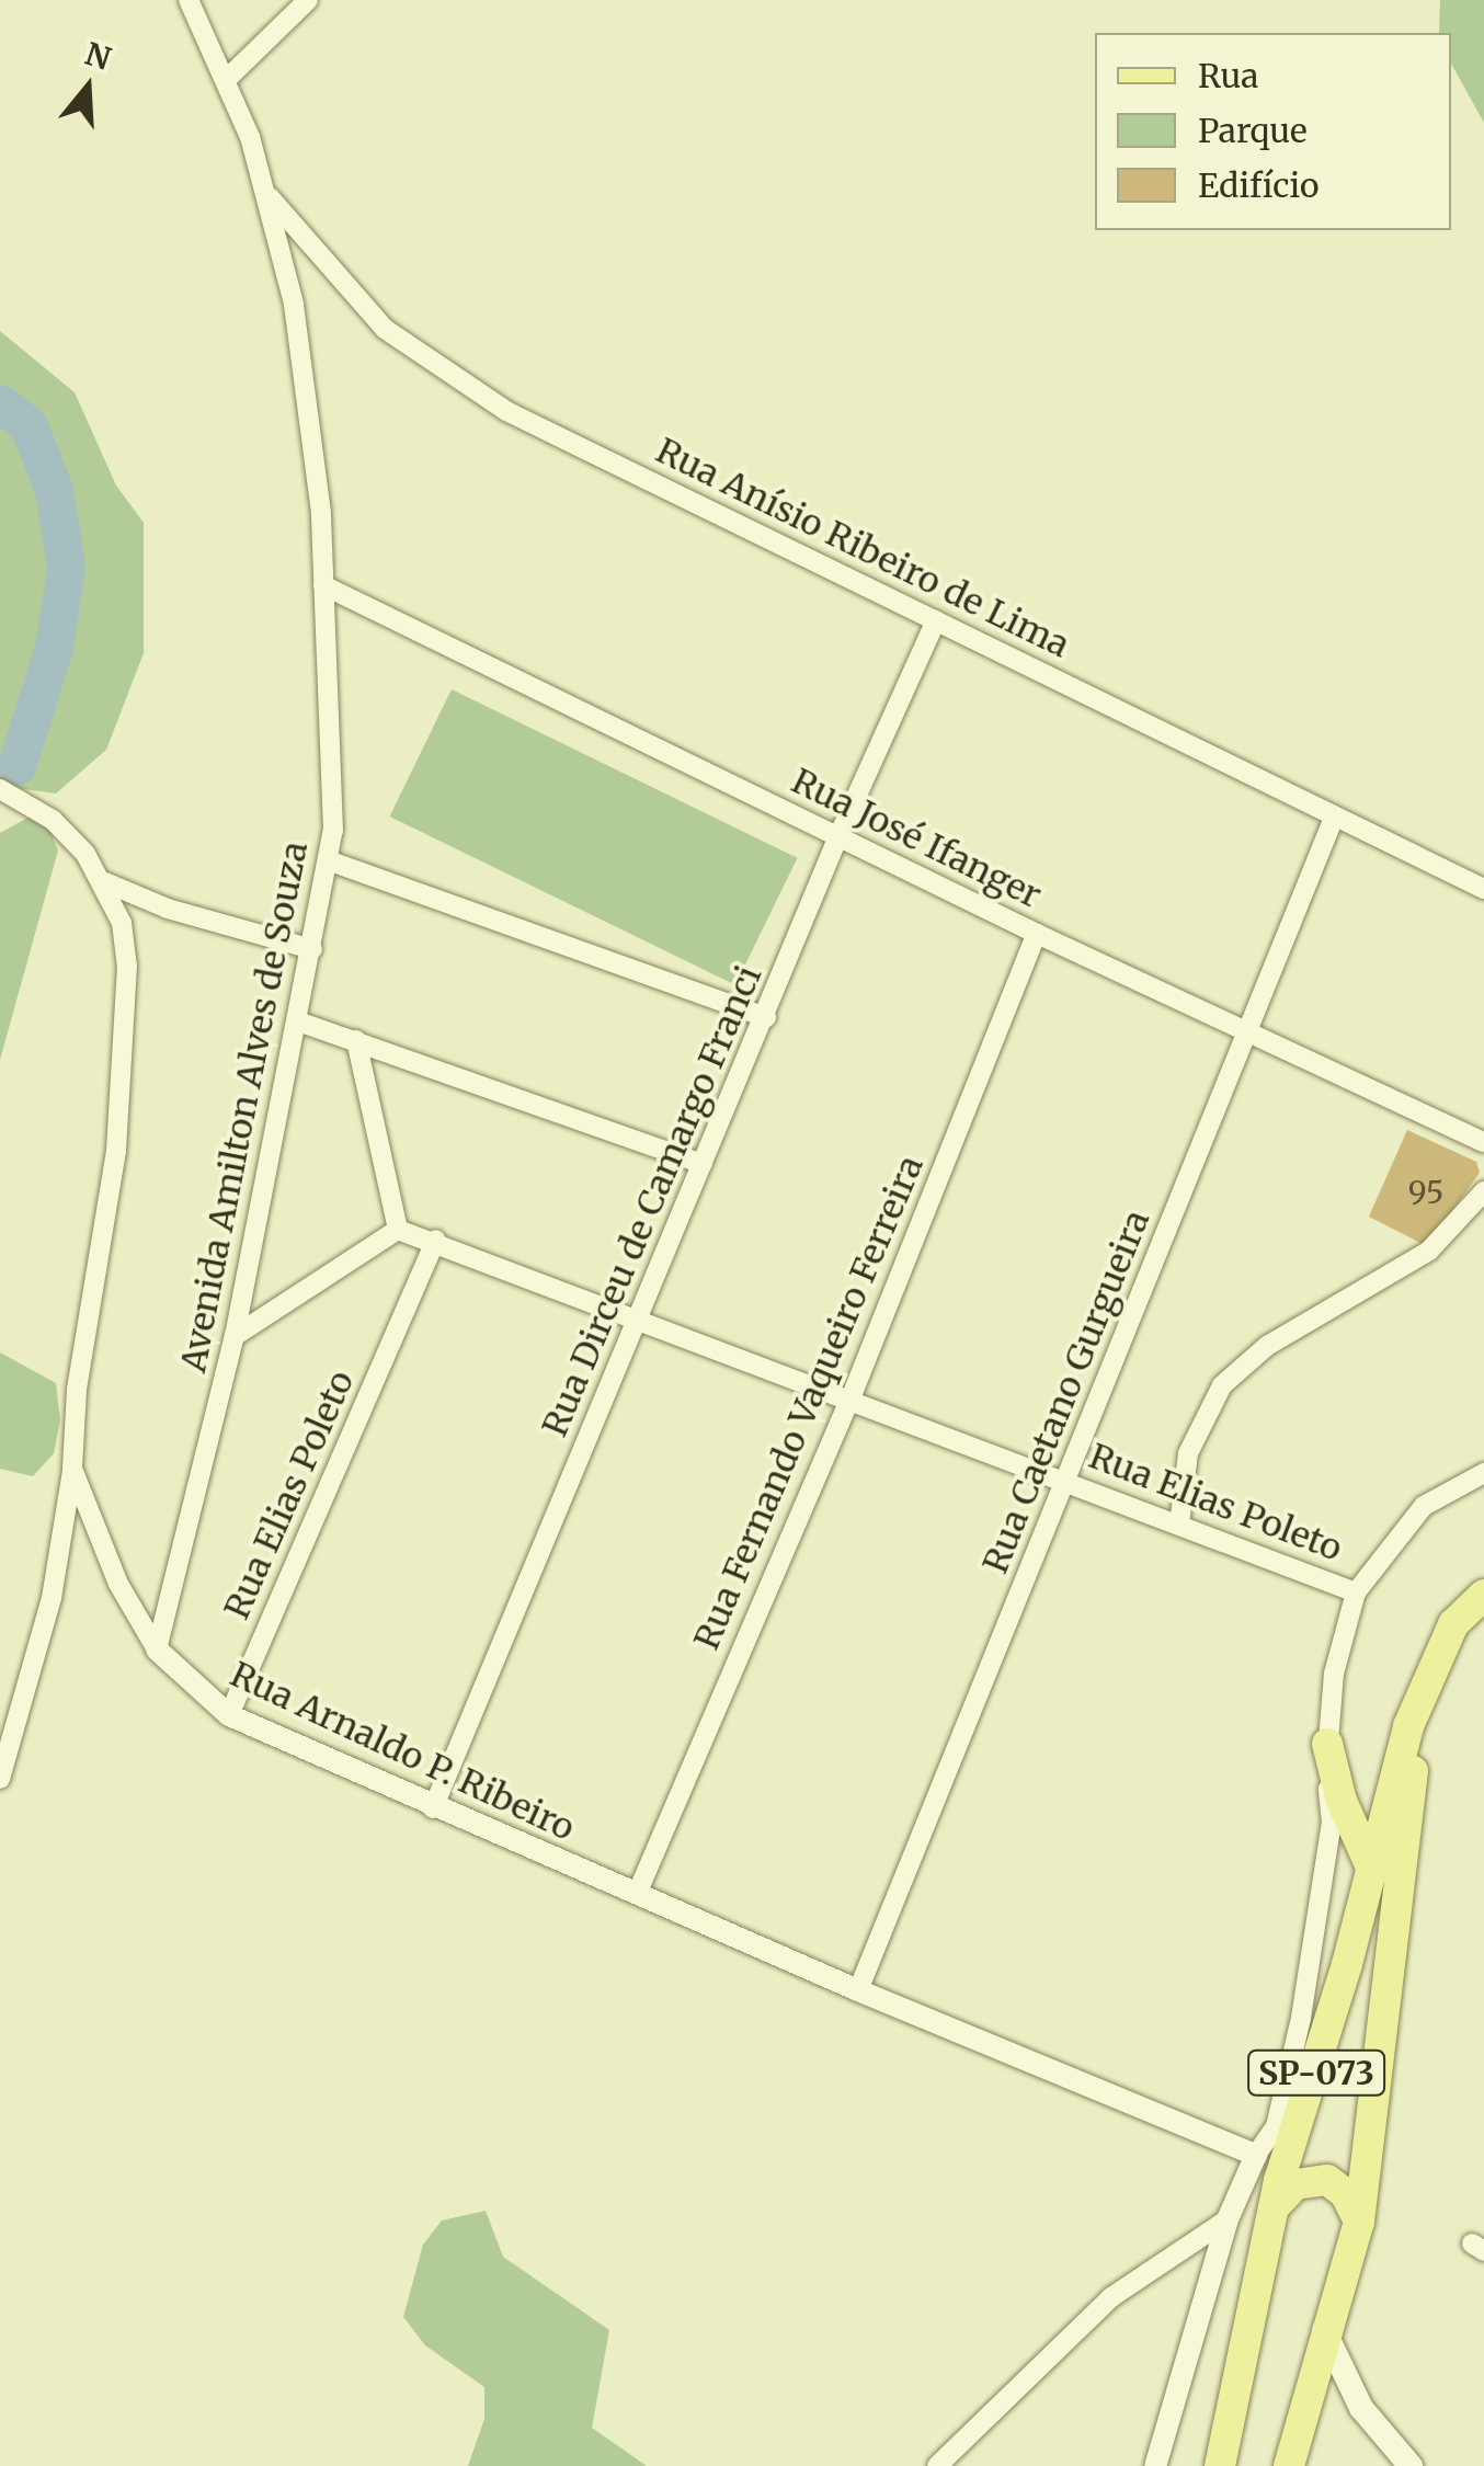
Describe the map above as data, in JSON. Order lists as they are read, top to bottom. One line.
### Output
{"streets":{"main road":["SP-073"],"street":["Rua Anísio Ribeiro de Lima","Rua José Ifanger","Avenida Amilton Alves de Souza","Rua Dirceu de Camargo Franci","Rua Caetano Gurgueira","Rua Fernando Vaqueiro Ferreira","Rua Elias Poleto","Rua Arnaldo P. Ribeiro"]},"crossings":[["Rua Anísio Ribeiro de Lima","Avenida Amilton Alves de Souza"],["Rua Anísio Ribeiro de Lima","Rua Dirceu de Camargo Franci"],["Rua Anísio Ribeiro de Lima","Rua Caetano Gurgueira"],["Rua José Ifanger","Avenida Amilton Alves de Souza"],["Rua José Ifanger","Rua Dirceu de Camargo Franci"],["Rua José Ifanger","Rua Caetano Gurgueira"],["Rua José Ifanger","Rua Fernando Vaqueiro Ferreira"],["Avenida Amilton Alves de Souza","Rua Arnaldo P. Ribeiro"],["Rua Dirceu de Camargo Franci","Rua Elias Poleto"],["Rua Dirceu de Camargo Franci","Rua Arnaldo P. Ribeiro"],["Rua Caetano Gurgueira","Rua Elias Poleto"],["Rua Caetano Gurgueira","Rua Arnaldo P. Ribeiro"],["Rua Fernando Vaqueiro Ferreira","Rua Elias Poleto"],["Rua Fernando Vaqueiro Ferreira","Rua Arnaldo P. Ribeiro"],["Rua Elias Poleto","Rua Arnaldo P. Ribeiro"]],"house_numbers":["95"],"legend":["Rua","Parque","Edifício"],"north":"top"}
